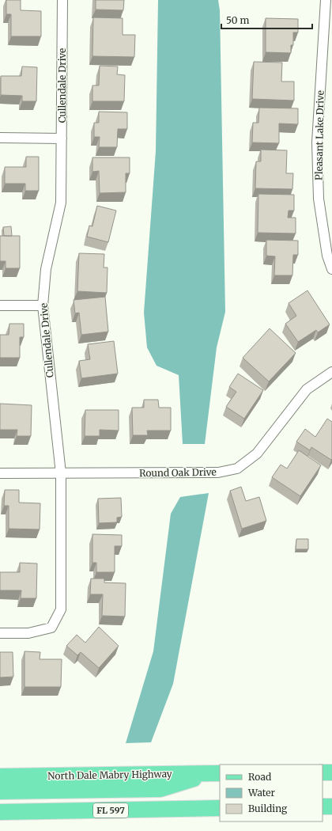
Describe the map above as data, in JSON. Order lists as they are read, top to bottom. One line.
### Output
{"streets":{"main road":["North Dale Mabry Highway","FL 597"],"street":["Cullendale Drive","Pleasant Lake Drive","Round Oak Drive"]},"crossings":[["Cullendale Drive","Round Oak Drive"]],"legend":["Road","Water","Building"],"scale_bar":"50 m"}
